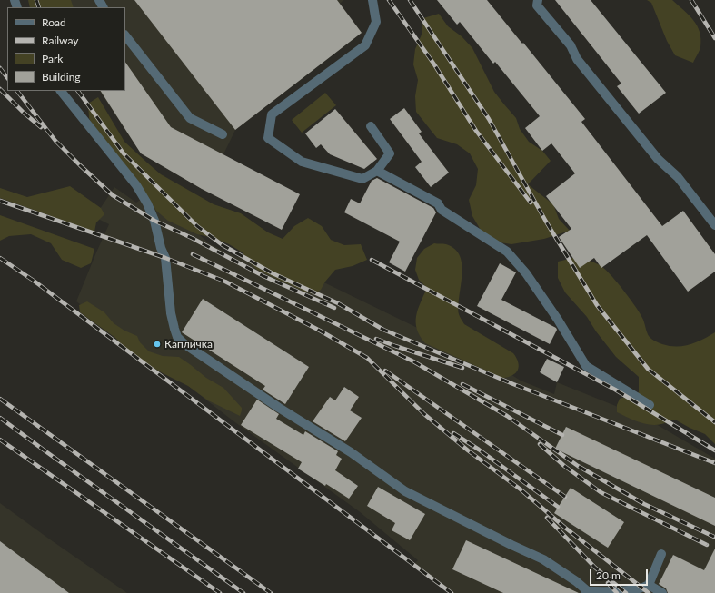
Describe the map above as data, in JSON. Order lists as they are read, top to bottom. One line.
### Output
{"places":["Капличка"],"legend":["Road","Railway","Park","Building"],"scale_bar":"20 m"}
